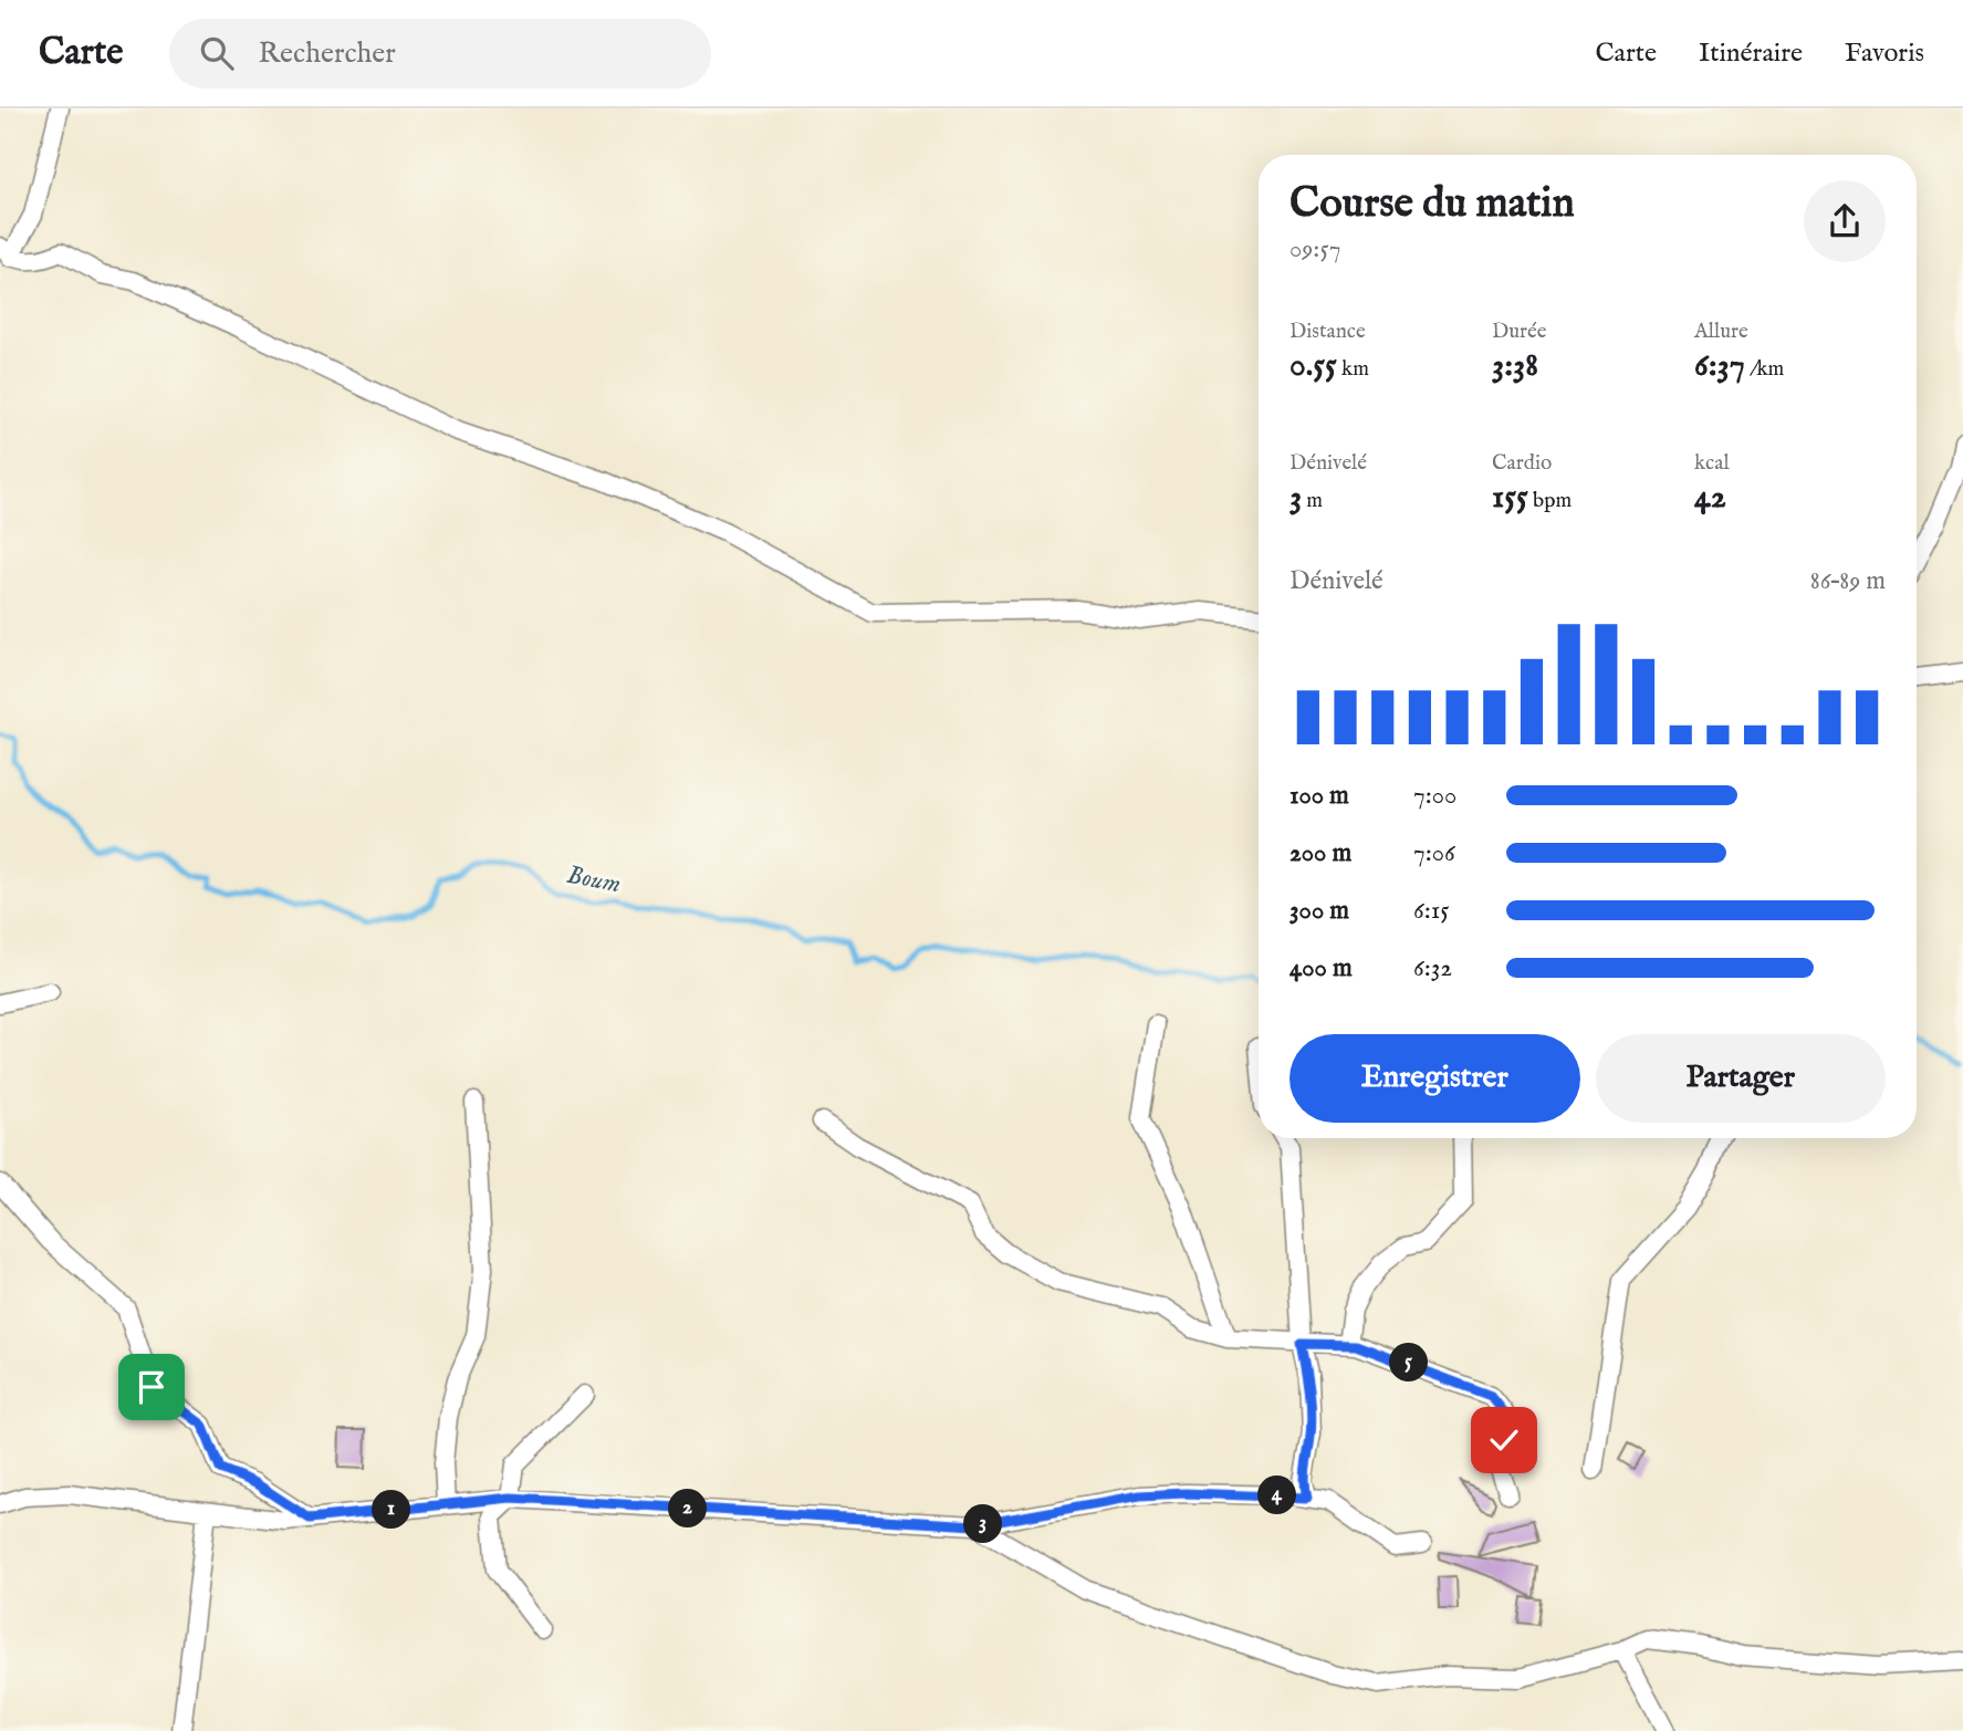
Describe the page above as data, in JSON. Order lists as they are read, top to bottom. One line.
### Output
{"water":["Boum"],"page":{"header":"Carte","search":"Rechercher","nav":["Carte","Itinéraire","Favoris"],"heading":["Course du matin","09:57"],"stats":[["Distance","0.55 km"],["Durée","3:38"],["Allure","6:37 /km"],["Dénivelé","3 m"],["Cardio","155 bpm"],["kcal","42"]],"chart":["Dénivelé","86–89 m"],"list":[{"name":"100 m","note":"7:00"},{"name":"200 m","note":"7:06"},{"name":"300 m","note":"6:15"},{"name":"400 m","note":"6:32"}],"buttons":["Enregistrer","Partager"],"pins":["5","4","2","1","3"]}}
